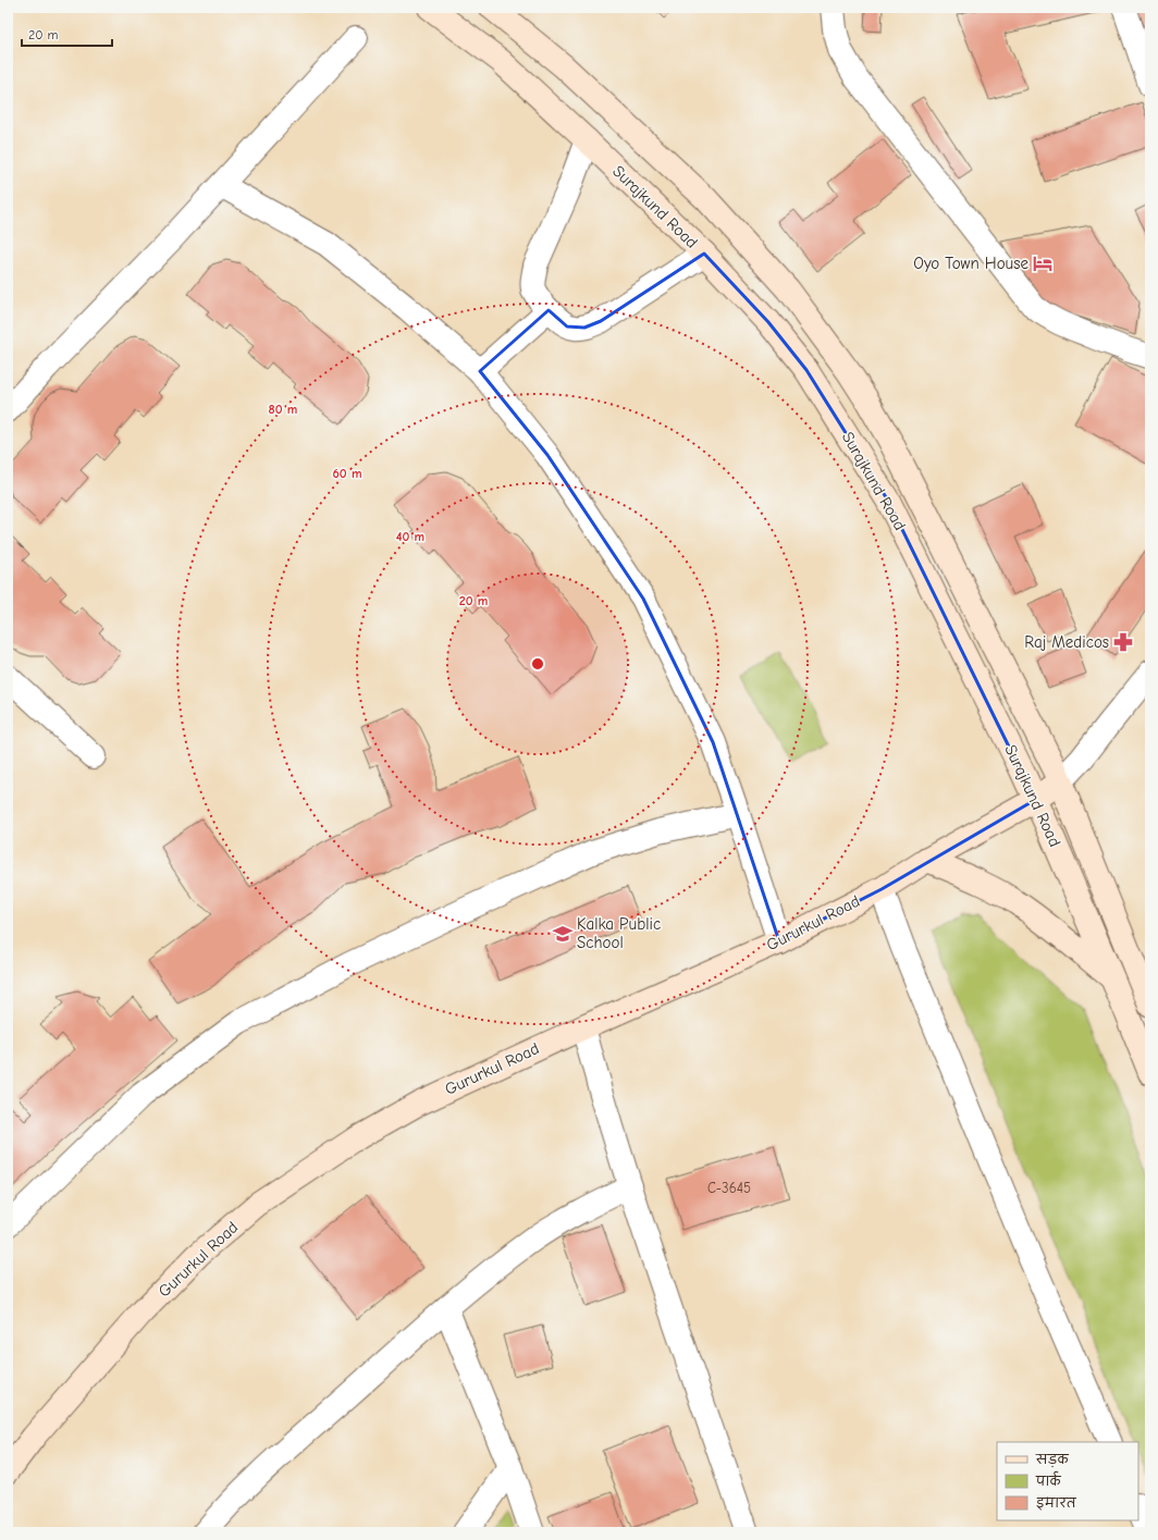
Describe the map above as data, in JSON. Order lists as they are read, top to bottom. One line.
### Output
{"streets":{"main road":["Surajkund Road","Gururkul Road"]},"crossings":[["Surajkund Road","Gururkul Road"]],"places":{"hotel":["Oyo Town House"],"pharmacy":["Raj Medicos"],"school or university":["Kalka Public School"]},"house_numbers":["C-3645"],"legend":["सड़क","पार्क","इमारत"],"scale_bar":"20 m","rings":["80 m","60 m","40 m","20 m"]}
